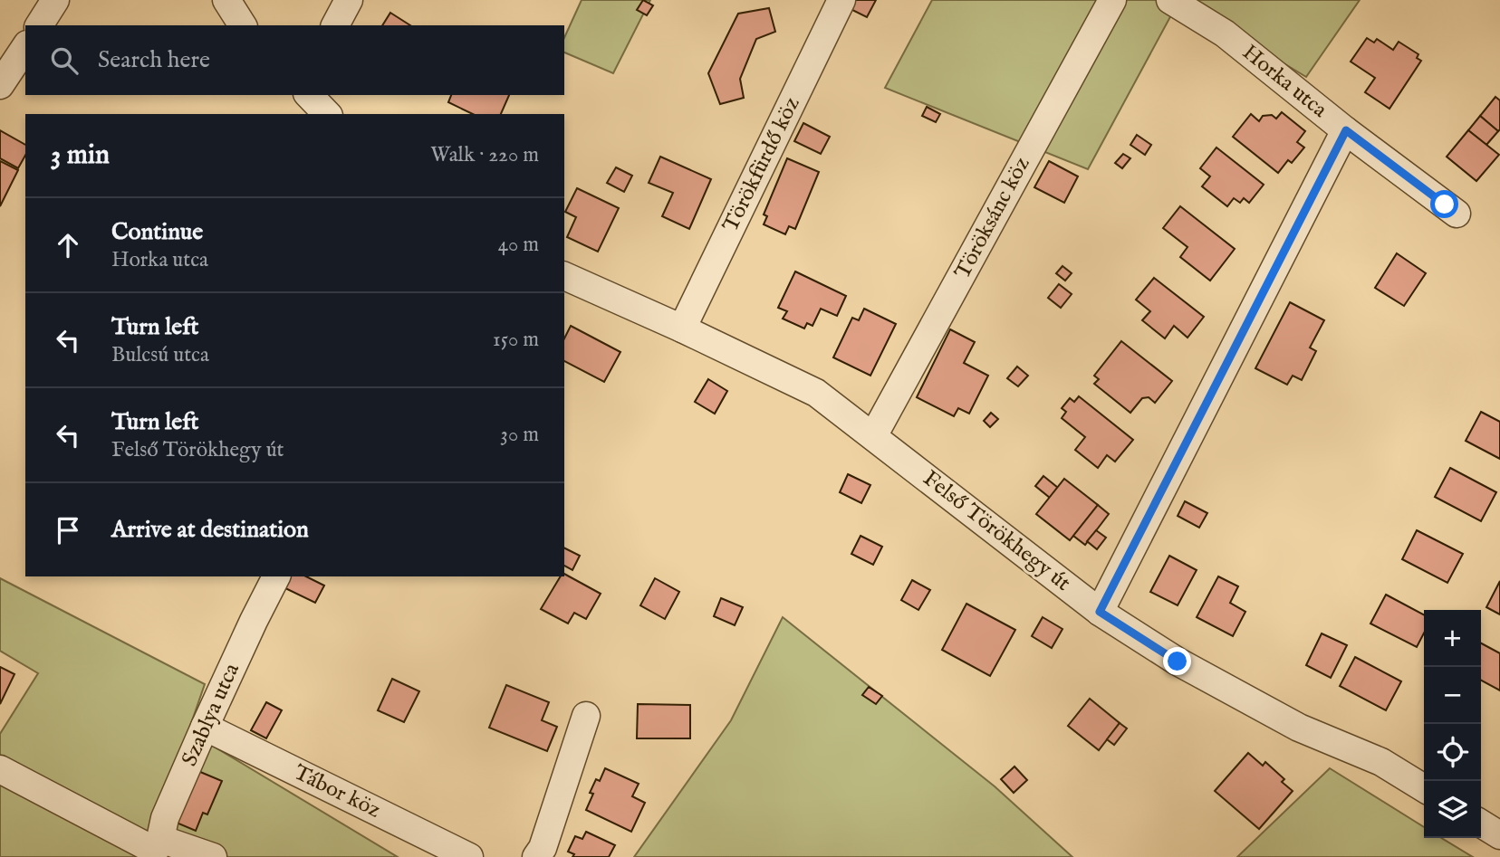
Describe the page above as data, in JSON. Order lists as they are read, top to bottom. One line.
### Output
{"streets":{"street":["Horka utca","Törökfürdő köz","Töröksánc köz","Felső Törökhegy út","Szablya utca","Tábor köz"]},"crossings":[["Törökfürdő köz","Felső Törökhegy út"],["Töröksánc köz","Felső Törökhegy út"],["Szablya utca","Tábor köz"]],"page":{"search":"Search here","heading":["3 min","Walk · 220 m"],"list":[["Continue","Horka utca","40 m"],["Turn left","Bulcsú utca","150 m"],["Turn left","Felső Törökhegy út","30 m"],"Arrive at destination"],"map_buttons":["+","−"]}}
